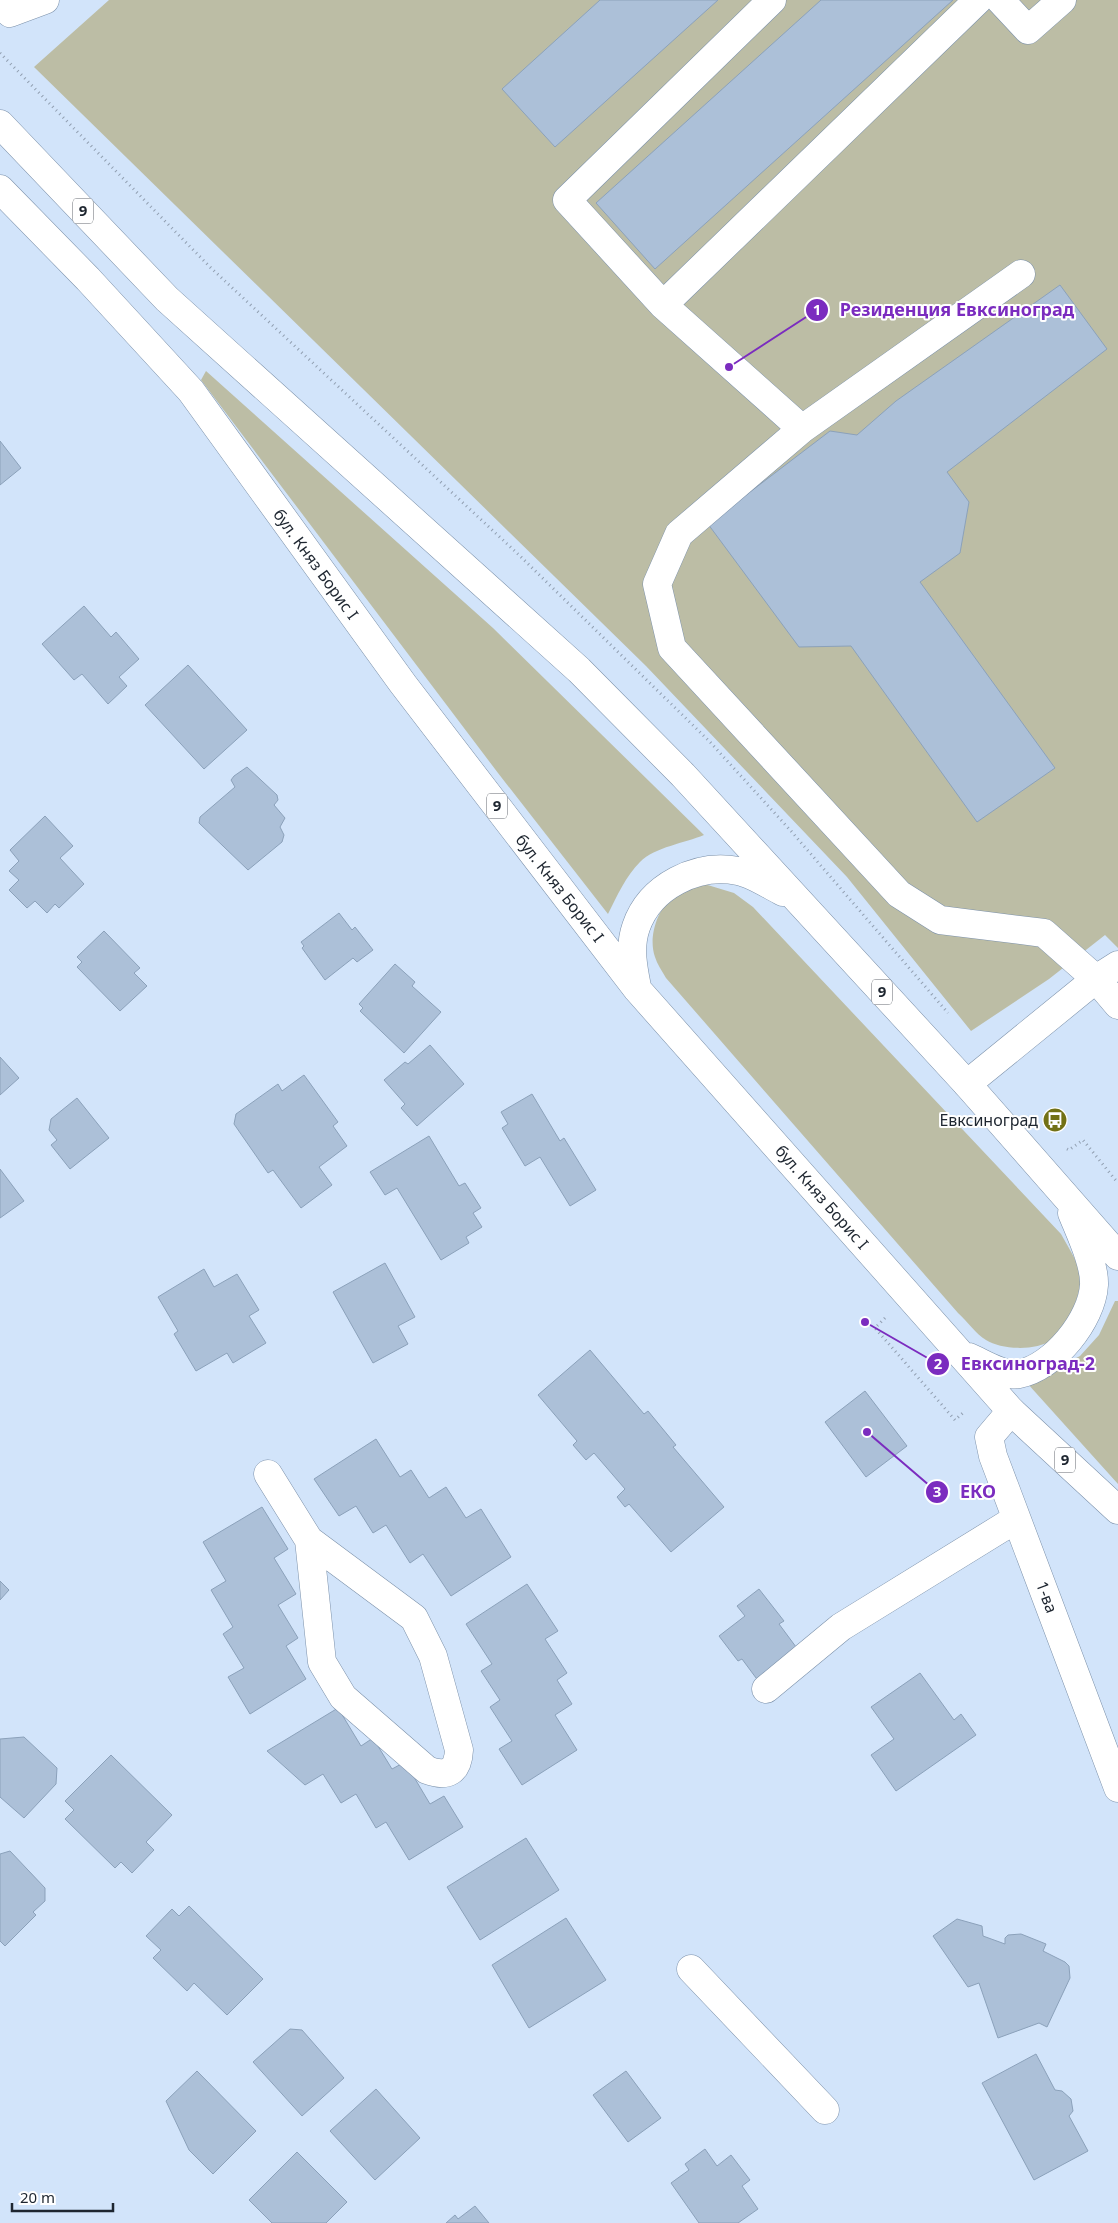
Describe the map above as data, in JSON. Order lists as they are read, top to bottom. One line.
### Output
{"streets":{"main road":["9","бул. Княз Борис I","1-ва"]},"crossings":[["бул. Княз Борис I","1-ва"]],"places":{"other":["Резиденция Евксиноград","Евксиноград-2","ЕКО"],"bus stop":["Евксиноград"]},"scale_bar":"20 m"}
